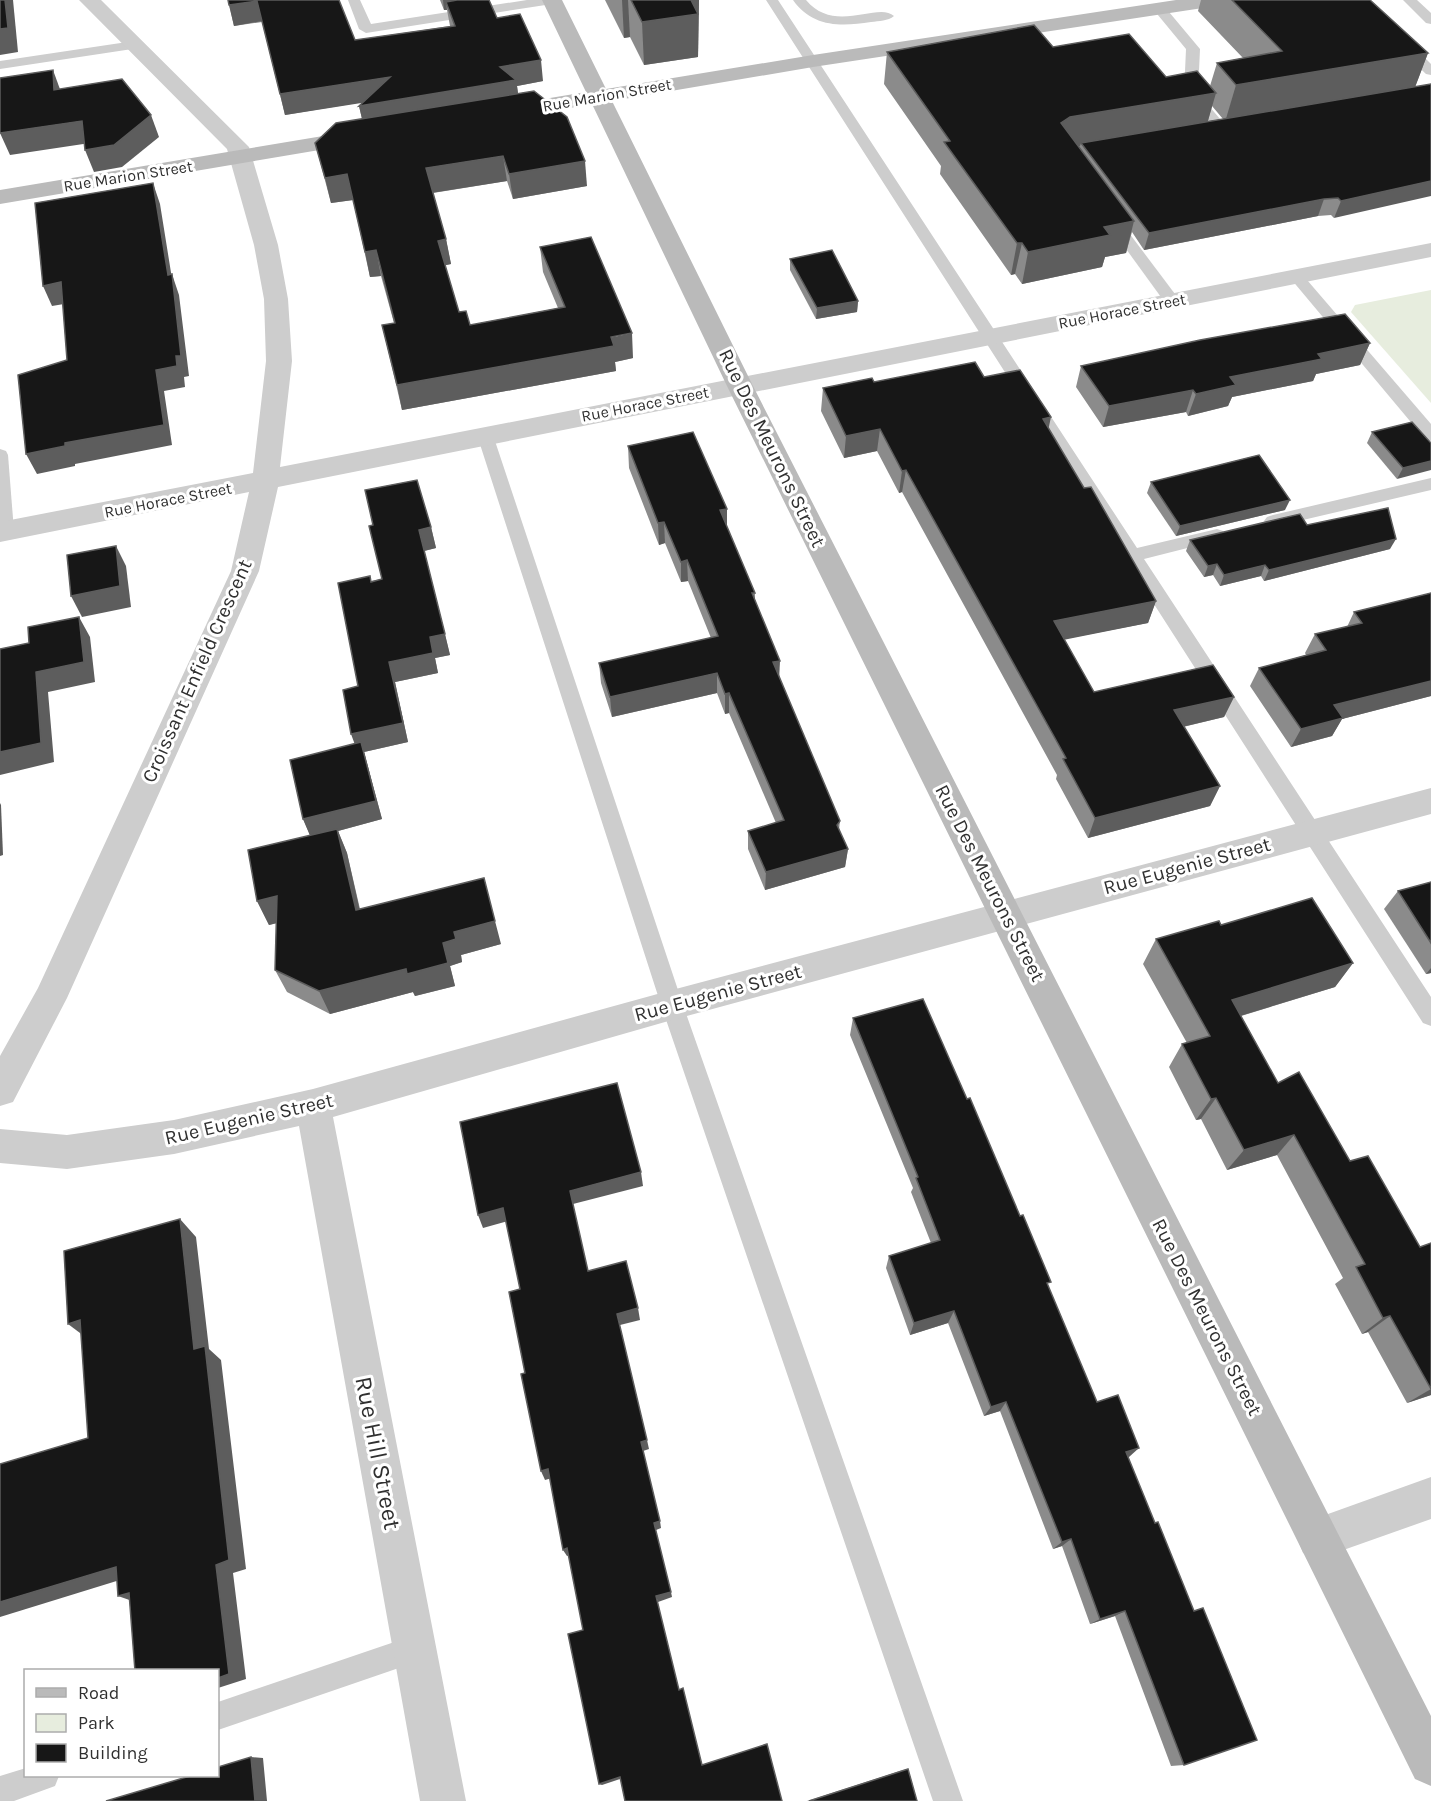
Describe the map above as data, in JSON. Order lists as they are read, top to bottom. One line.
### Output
{"streets":{"street":["Rue Marion Street","Rue Horace Street","Rue Des Meurons Street","Croissant Enfield Crescent","Rue Eugenie Street","Rue Hill Street"]},"crossings":[["Rue Marion Street","Rue Des Meurons Street"],["Rue Marion Street","Croissant Enfield Crescent"],["Rue Horace Street","Rue Des Meurons Street"],["Rue Horace Street","Croissant Enfield Crescent"],["Rue Des Meurons Street","Rue Eugenie Street"],["Rue Eugenie Street","Rue Hill Street"]],"legend":["Road","Park","Building"]}
